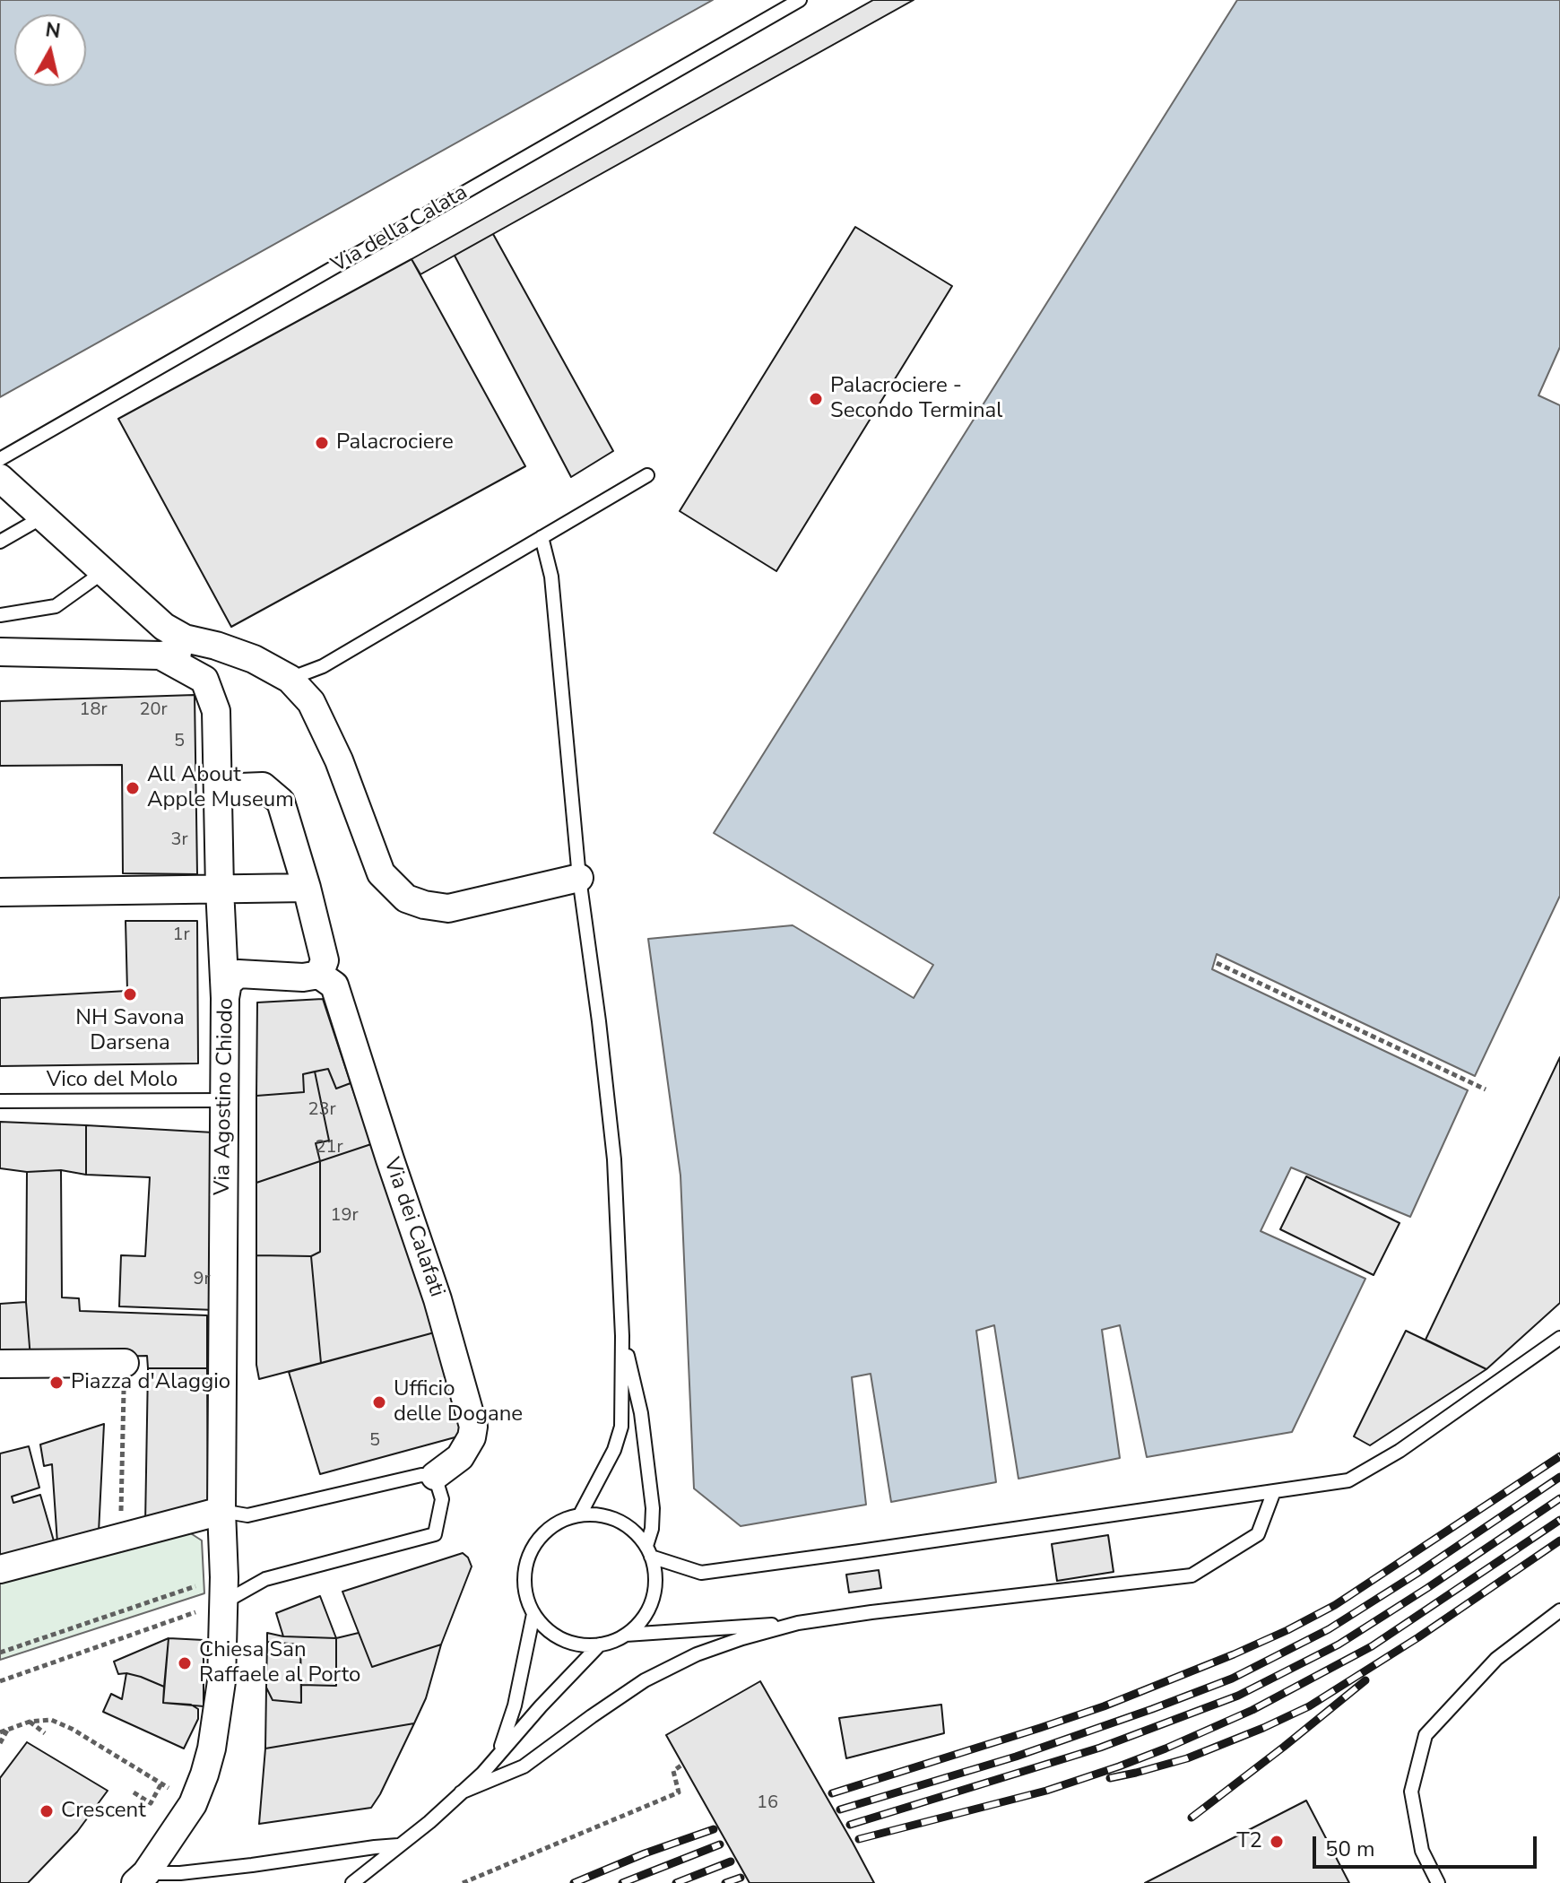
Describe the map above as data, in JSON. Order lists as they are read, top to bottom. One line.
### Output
{"streets":{"street":["Via Agostino Chiodo","Via dei Calafati"],"lane":["Via della Calata","Vico del Molo"]},"crossings":[["Vico del Molo","Via Agostino Chiodo"],["Via Agostino Chiodo","Via dei Calafati"]],"places":["Palacrociere - Secondo Terminal","Palacrociere","All About Apple Museum","NH Savona Darsena","Piazza d'Alaggio","Ufficio delle Dogane","Chiesa San Raffaele al Porto","Crescent","T2"],"house_numbers":["18r","20r","5","3r","1r","23r","21r","19r","9r","5","16"],"scale_bar":"50 m","north":"top"}
